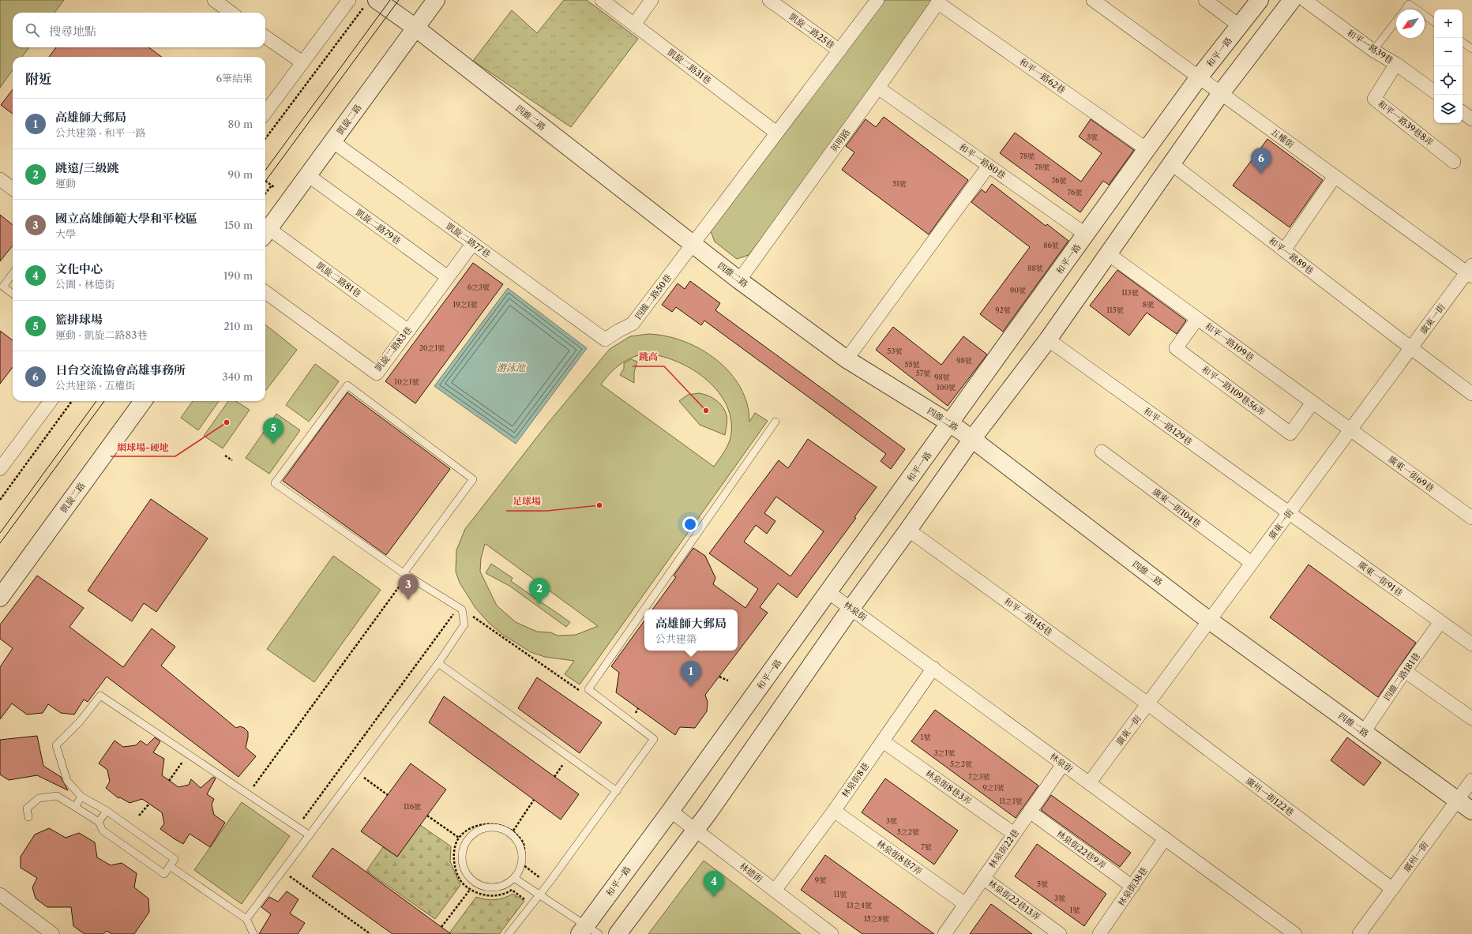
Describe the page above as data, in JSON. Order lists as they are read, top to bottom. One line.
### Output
{"streets":{"street":["凱旋二路25巷","和平一路39巷","和平一路","凱旋二路31巷","和平一路62巷","四維二路","凱旋二路","和平一路39巷8弄","五權街","英明路","和平一路80巷","凱旋二路79巷","凱旋二路77巷","和平一路89巷","凱旋二路81巷","四維二路50巷","廣東一街","和平一路109巷","凱旋二路83巷","和平一路109巷56弄","和平一路129巷","廣東一街69巷","廣東一街104巷","廣東一街91巷","林泉街","和平一路145巷","四維二路181巷","林泉街8巷","林泉街8巷3弄","廣州一街122巷","林泉街22巷","林泉街22巷9弄","廣州一街","林泉街8巷7弄","林德街","林泉街38巷","林泉街22巷13弄"]},"crossings":[["和平一路39巷","和平一路39巷8弄"],["和平一路","和平一路62巷"],["和平一路","四維二路"],["和平一路","五權街"],["和平一路","和平一路80巷"],["和平一路","林泉街"],["和平一路","林德街"],["和平一路62巷","英明路"],["四維二路","凱旋二路"],["四維二路","英明路"],["四維二路","四維二路50巷"],["四維二路","廣東一街"],["四維二路","四維二路181巷"],["四維二路","廣州一街"],["凱旋二路","凱旋二路79巷"],["凱旋二路","凱旋二路77巷"],["凱旋二路","凱旋二路81巷"],["五權街","廣東一街"],["英明路","和平一路80巷"],["凱旋二路79巷","凱旋二路83巷"],["凱旋二路77巷","四維二路50巷"],["凱旋二路77巷","凱旋二路83巷"],["和平一路89巷","廣東一街"],["凱旋二路81巷","凱旋二路83巷"],["廣東一街","和平一路109巷"],["廣東一街","和平一路129巷"],["廣東一街","廣東一街69巷"],["廣東一街","廣東一街104巷"],["廣東一街","廣東一街91巷"],["廣東一街","林泉街"],["廣東一街","和平一路145巷"],["廣東一街","廣州一街122巷"],["和平一路109巷","和平一路109巷56弄"],["和平一路109巷","廣東一街69巷"],["和平一路129巷","廣東一街91巷"],["廣東一街91巷","四維二路181巷"],["林泉街","林泉街8巷"],["林泉街","林泉街22巷"],["林泉街","林泉街38巷"],["和平一路145巷","廣州一街122巷"],["林泉街8巷","林泉街8巷3弄"],["林泉街8巷","林泉街8巷7弄"],["林泉街8巷","林德街"],["林泉街8巷3弄","林泉街22巷"],["廣州一街122巷","廣州一街"],["林泉街22巷","林泉街22巷9弄"],["林泉街22巷","林泉街8巷7弄"],["林泉街22巷","林泉街22巷13弄"],["林泉街22巷9弄","林泉街38巷"]],"water":["游泳池"],"places":["跳高","網球場-硬地","足球場"],"house_numbers":["3號","78號","78號","76號","51號","76號","86號","88號","6之3號","90號","113號","19之1號","8號","92號","115號","20之1號","53號","98號","55號","57號","98號","10之1號","100號","1號","3之1號","5之2號","7之3號","9之1號","11之1號","116號","3號","5之2號","7號","9號","5號","11號","3號","13之4號","1號","15之8號"],"north":"bottom left","page":{"map_buttons":["+","−"],"search":"搜尋地點","heading":["附近","6筆結果"],"list":[{"mark":"1","name":"高雄師大郵局","note":"公共建築 · 和平一路","value":"80 m"},{"mark":"2","name":"跳遠/三級跳","note":"運動","value":"90 m"},{"mark":"3","name":"國立高雄師範大學和平校區","note":"大學","value":"150 m"},{"mark":"4","name":"文化中心","note":"公園 · 林德街","value":"190 m"},{"mark":"5","name":"籃排球場","note":"運動 · 凱旋二路83巷","value":"210 m"},{"mark":"6","name":"日台交流協會高雄事務所","note":"公共建築 · 五權街","value":"340 m"}],"pins":["6","5","3","2","1","4"],"popup":["高雄師大郵局","公共建築"]}}
